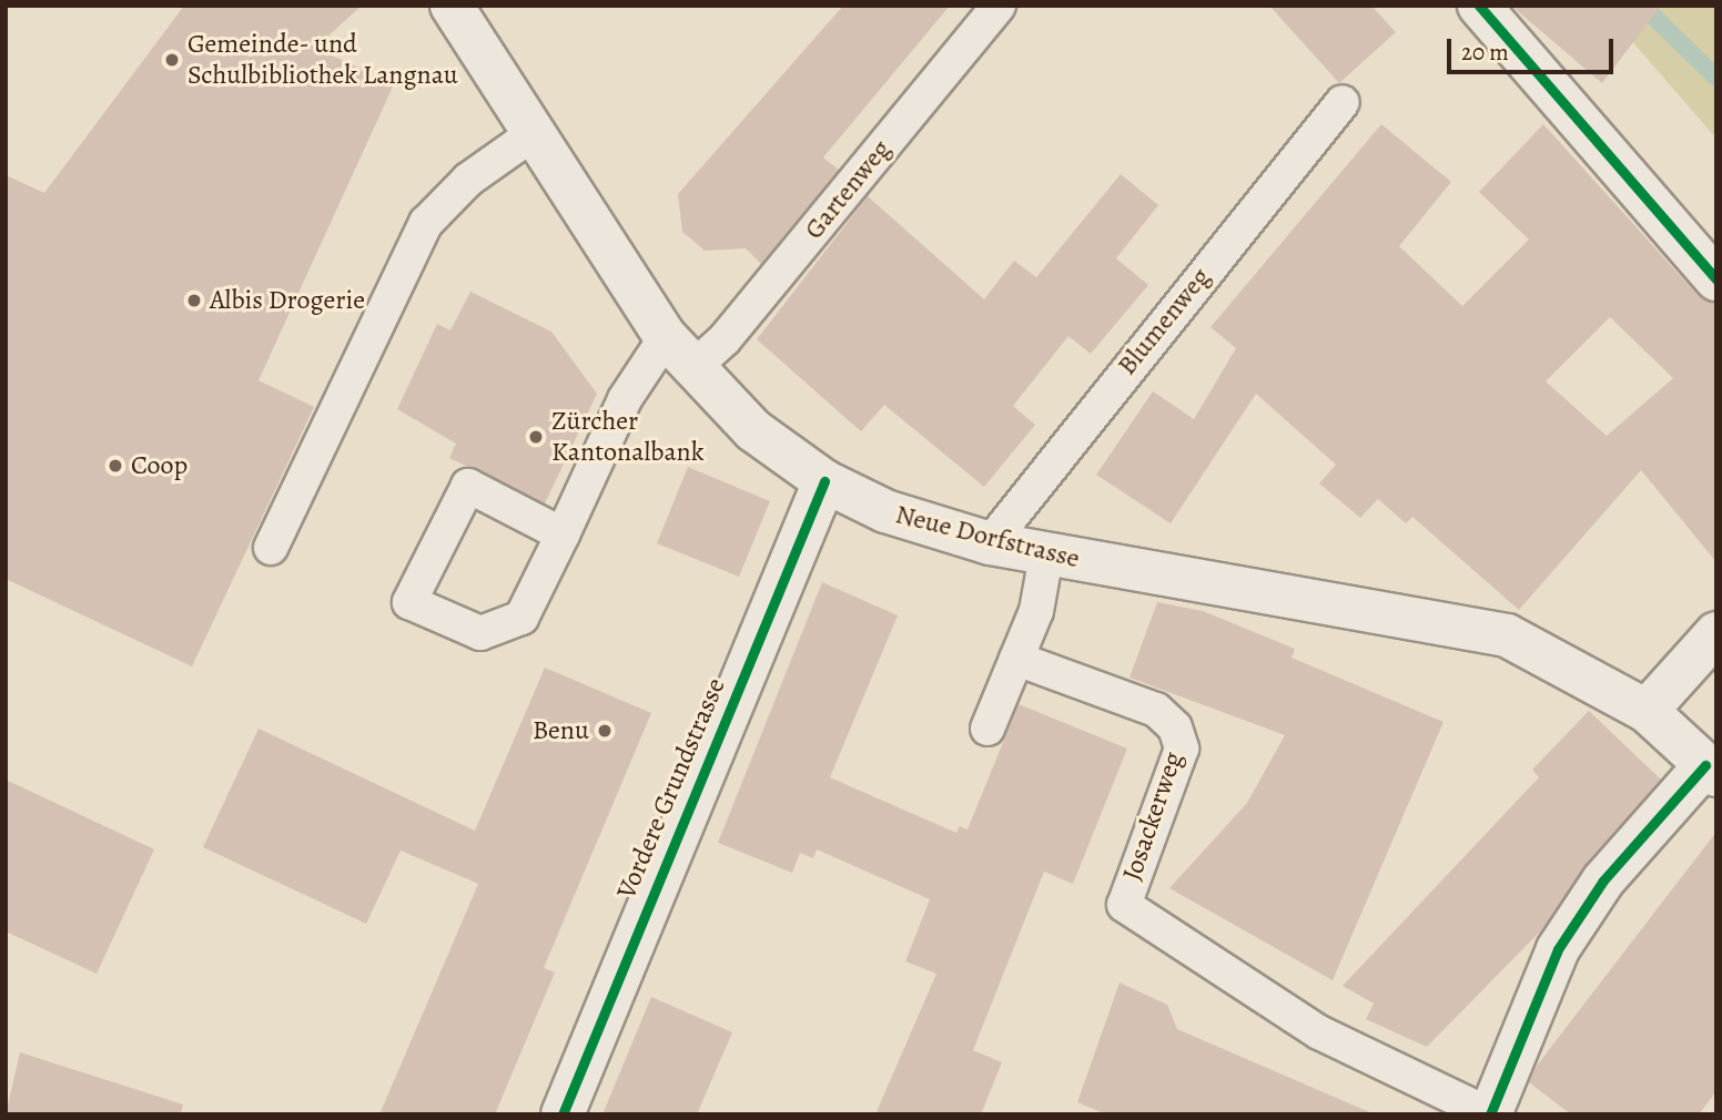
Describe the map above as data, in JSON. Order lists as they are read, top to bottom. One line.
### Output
{"streets":{"street":["Neue Dorfstrasse","Vordere Grundstrasse"],"lane":["Gartenweg","Blumenweg","Josackerweg"]},"crossings":[["Gartenweg","Neue Dorfstrasse"],["Blumenweg","Neue Dorfstrasse"],["Neue Dorfstrasse","Vordere Grundstrasse"]],"places":["Gemeinde- und Schulbibliothek Langnau","Albis Drogerie","Zürcher Kantonalbank","Coop","Benu"],"scale_bar":"20 m"}
